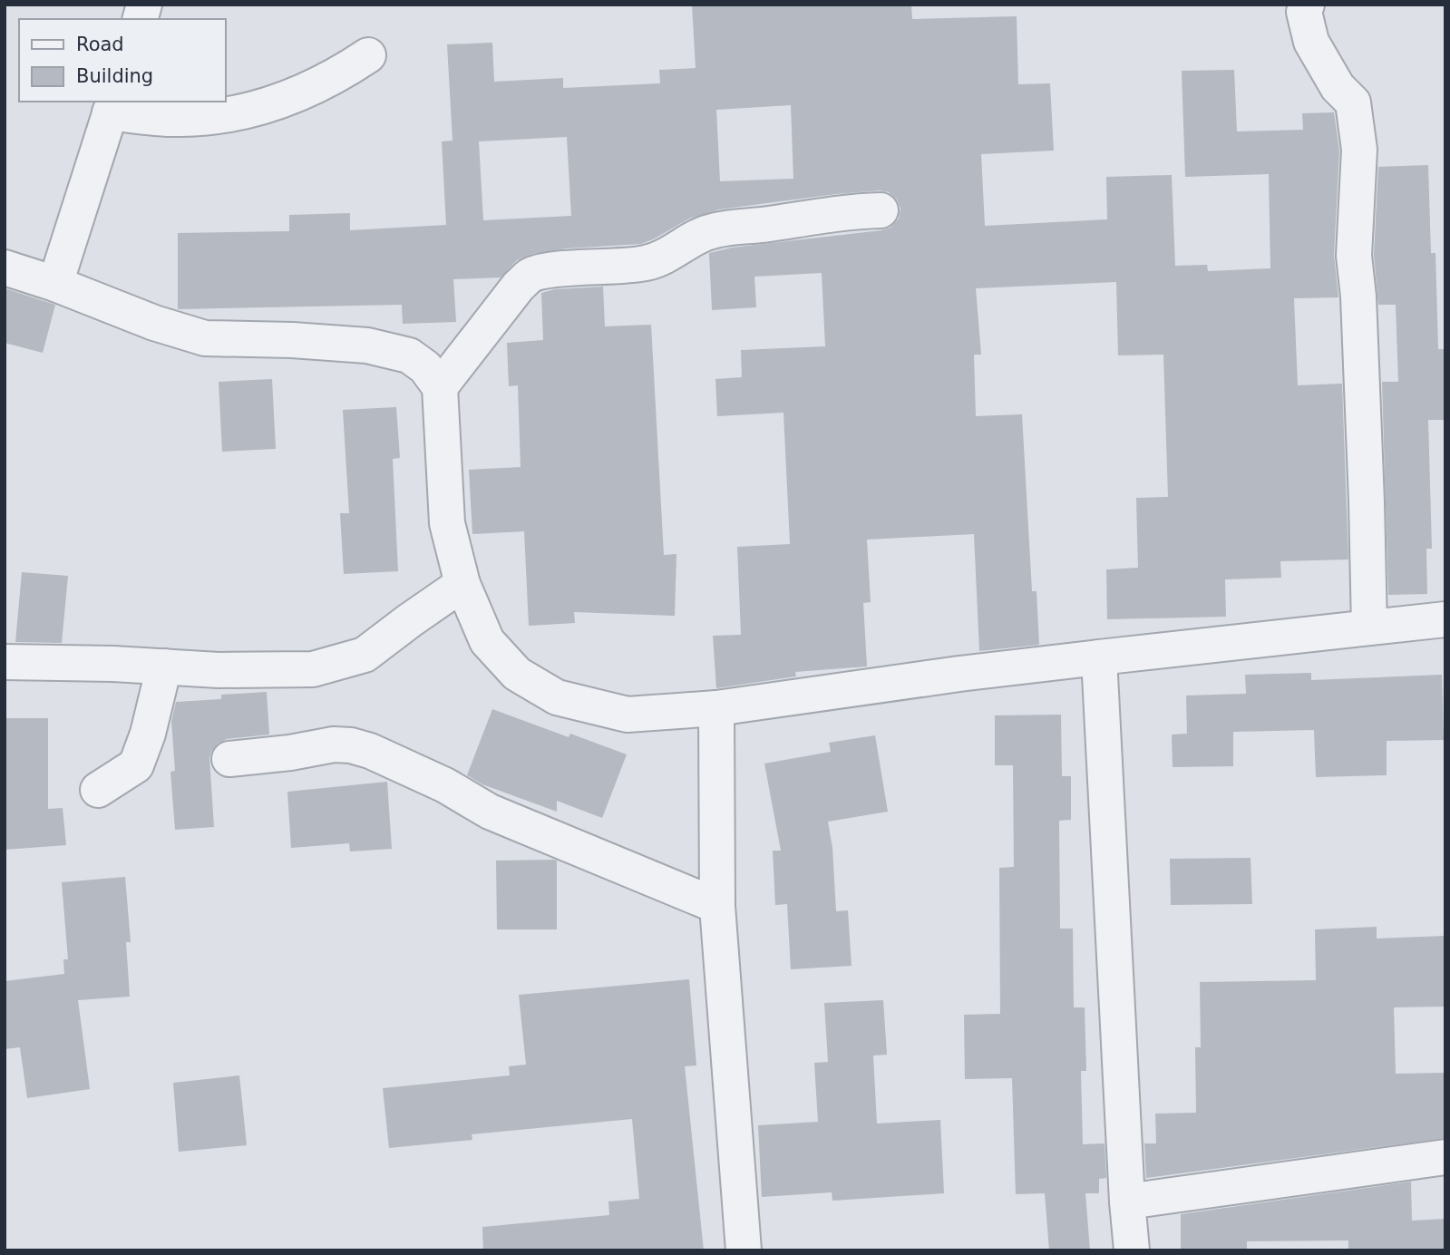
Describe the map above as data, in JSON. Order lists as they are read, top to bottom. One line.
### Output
{"legend":["Road","Building"]}
